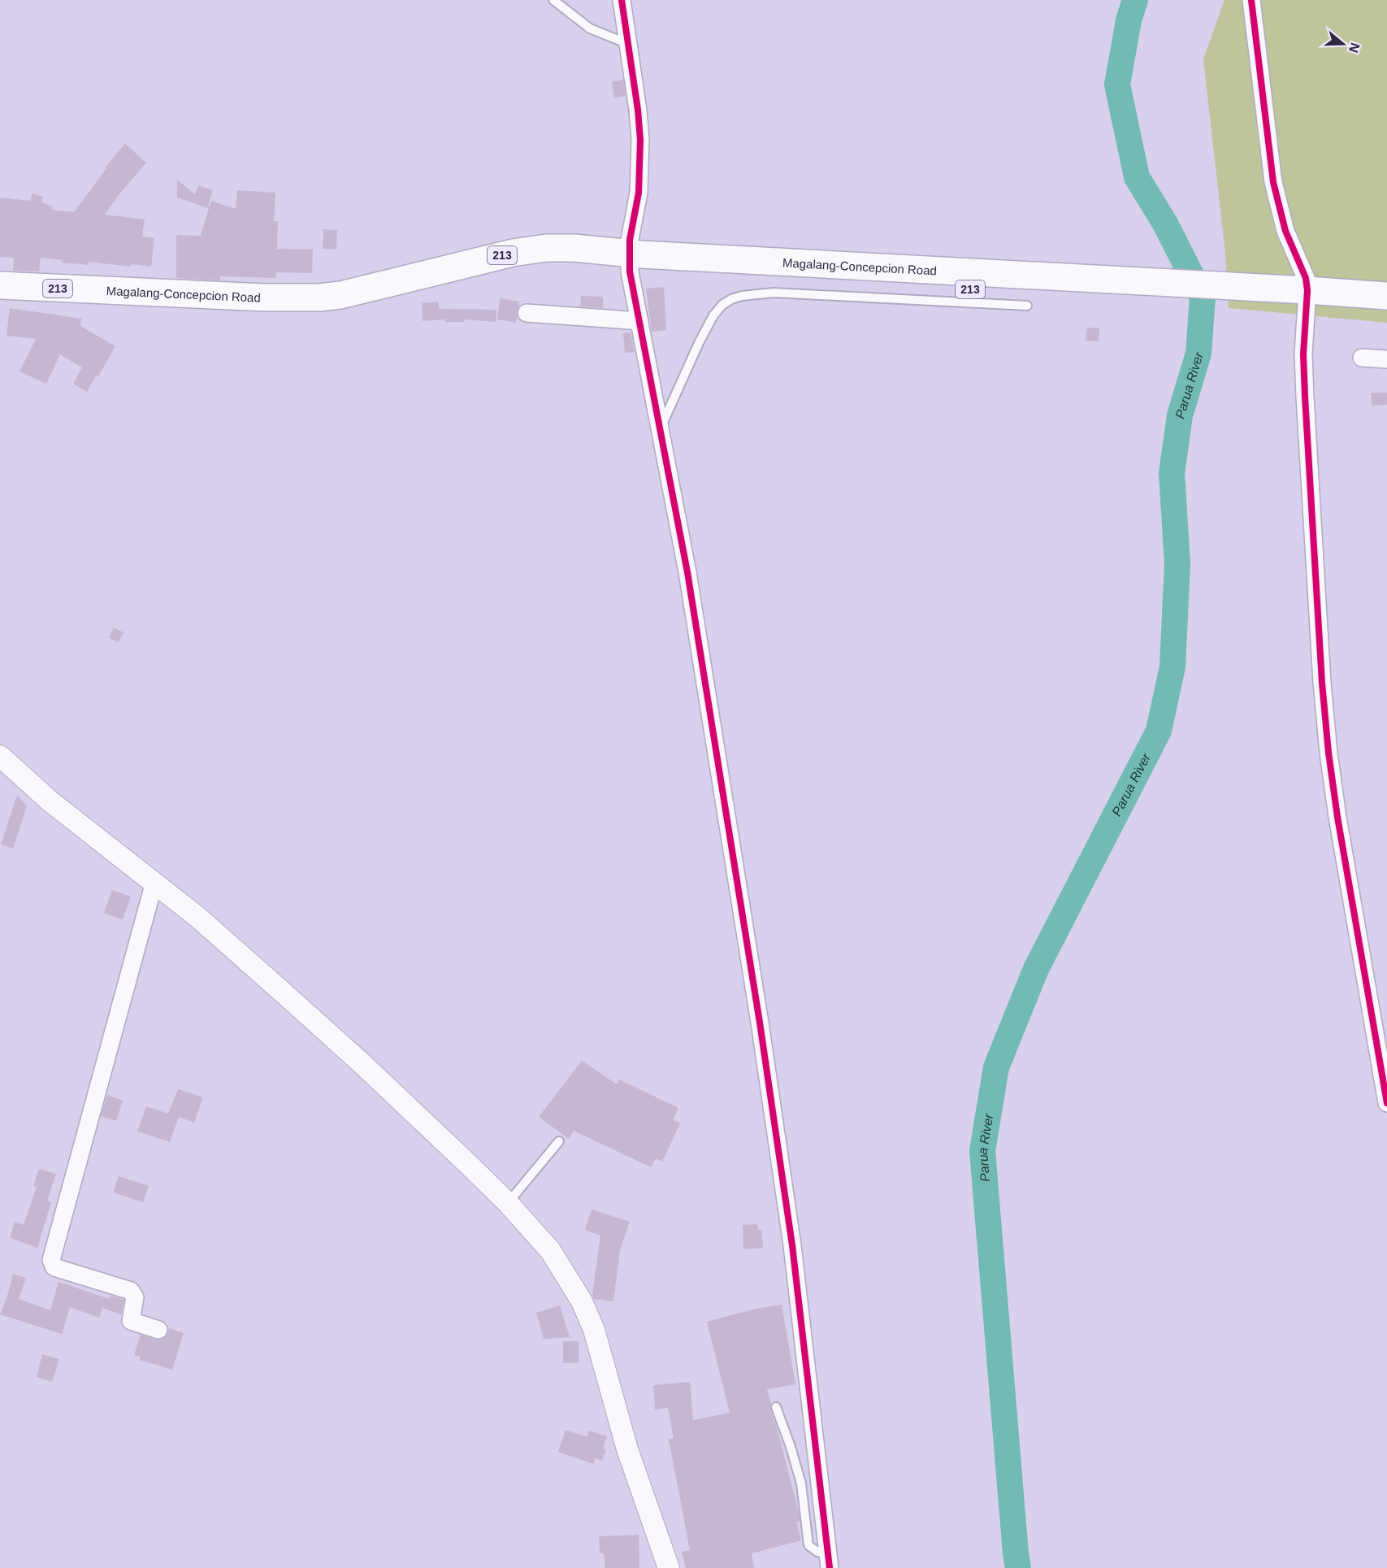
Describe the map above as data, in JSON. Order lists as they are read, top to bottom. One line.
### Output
{"streets":{"main road":["213","Magalang-Concepcion Road"]},"water":["Parua River"],"north":"right"}
